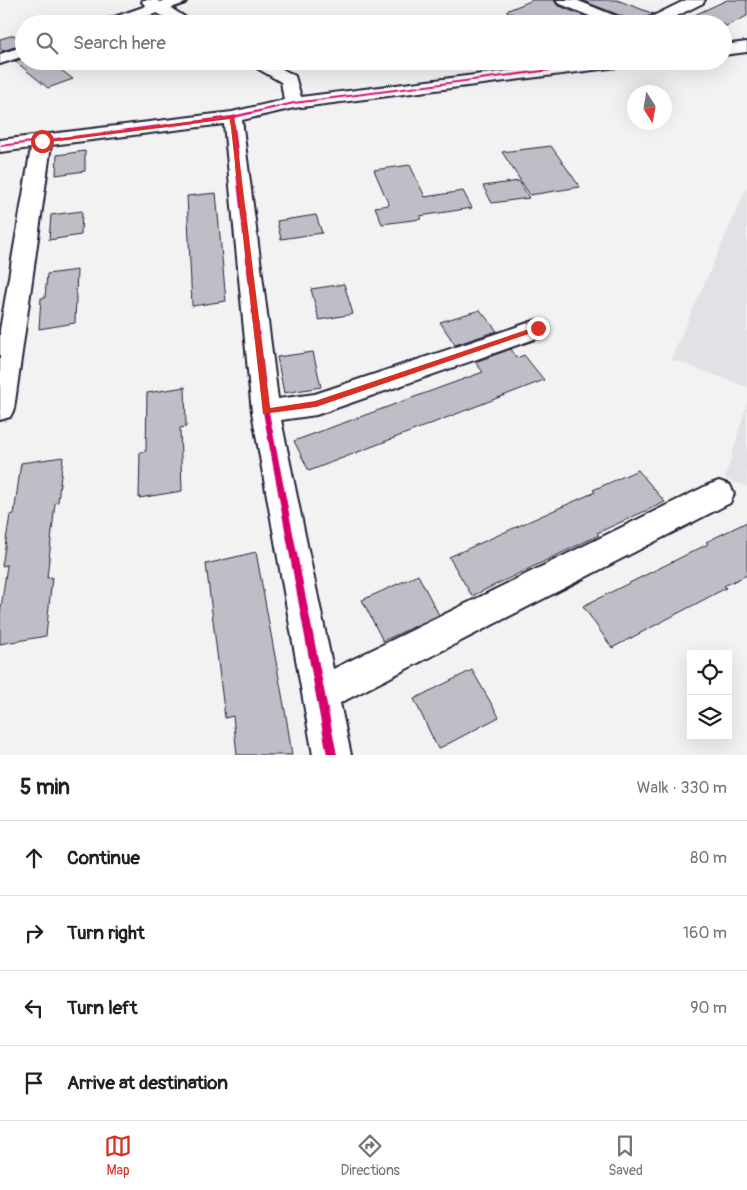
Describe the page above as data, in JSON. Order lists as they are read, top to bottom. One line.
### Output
{"north":"bottom","page":{"search":"Search here","heading":["5 min","Walk · 330 m"],"list":[["Continue","80 m"],["Turn right","160 m"],["Turn left","90 m"],"Arrive at destination"],"nav":["Map","Directions","Saved"]}}
